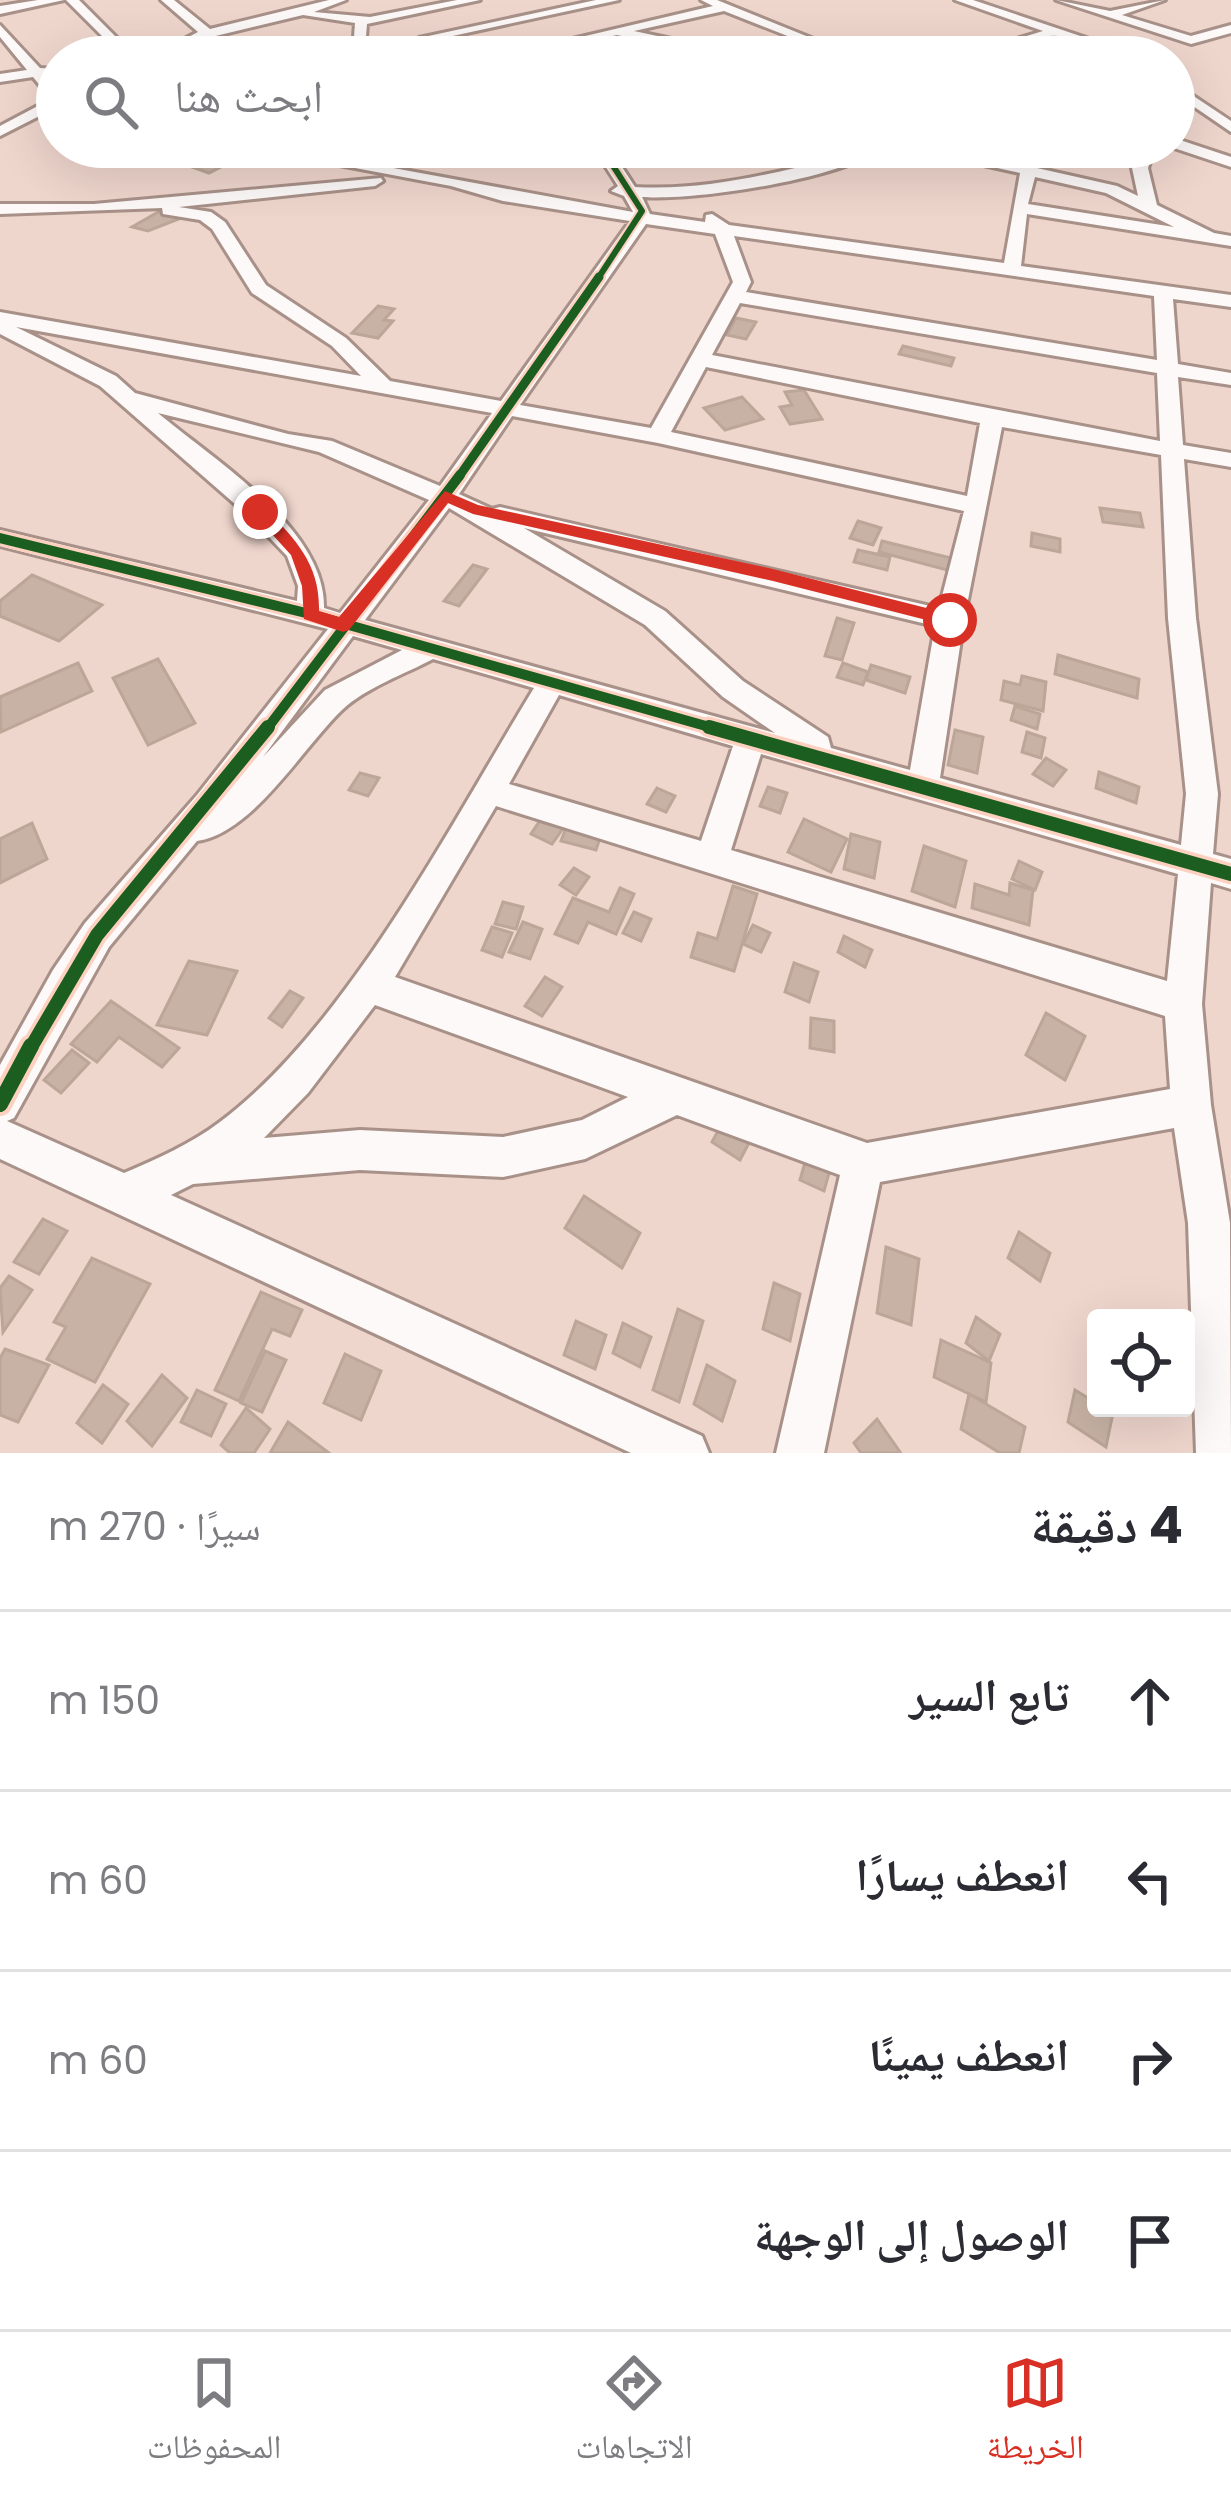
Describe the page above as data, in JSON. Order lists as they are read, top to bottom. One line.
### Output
{"page":{"search":"ابحث هنا","heading":["4 دقيقة","سيرًا · 270 m"],"list":[["تابع السير","150 m"],["انعطف يسارًا","60 m"],["انعطف يمينًا","60 m"],"الوصول إلى الوجهة"],"nav":["الخريطة","الاتجاهات","المحفوظات"]}}
